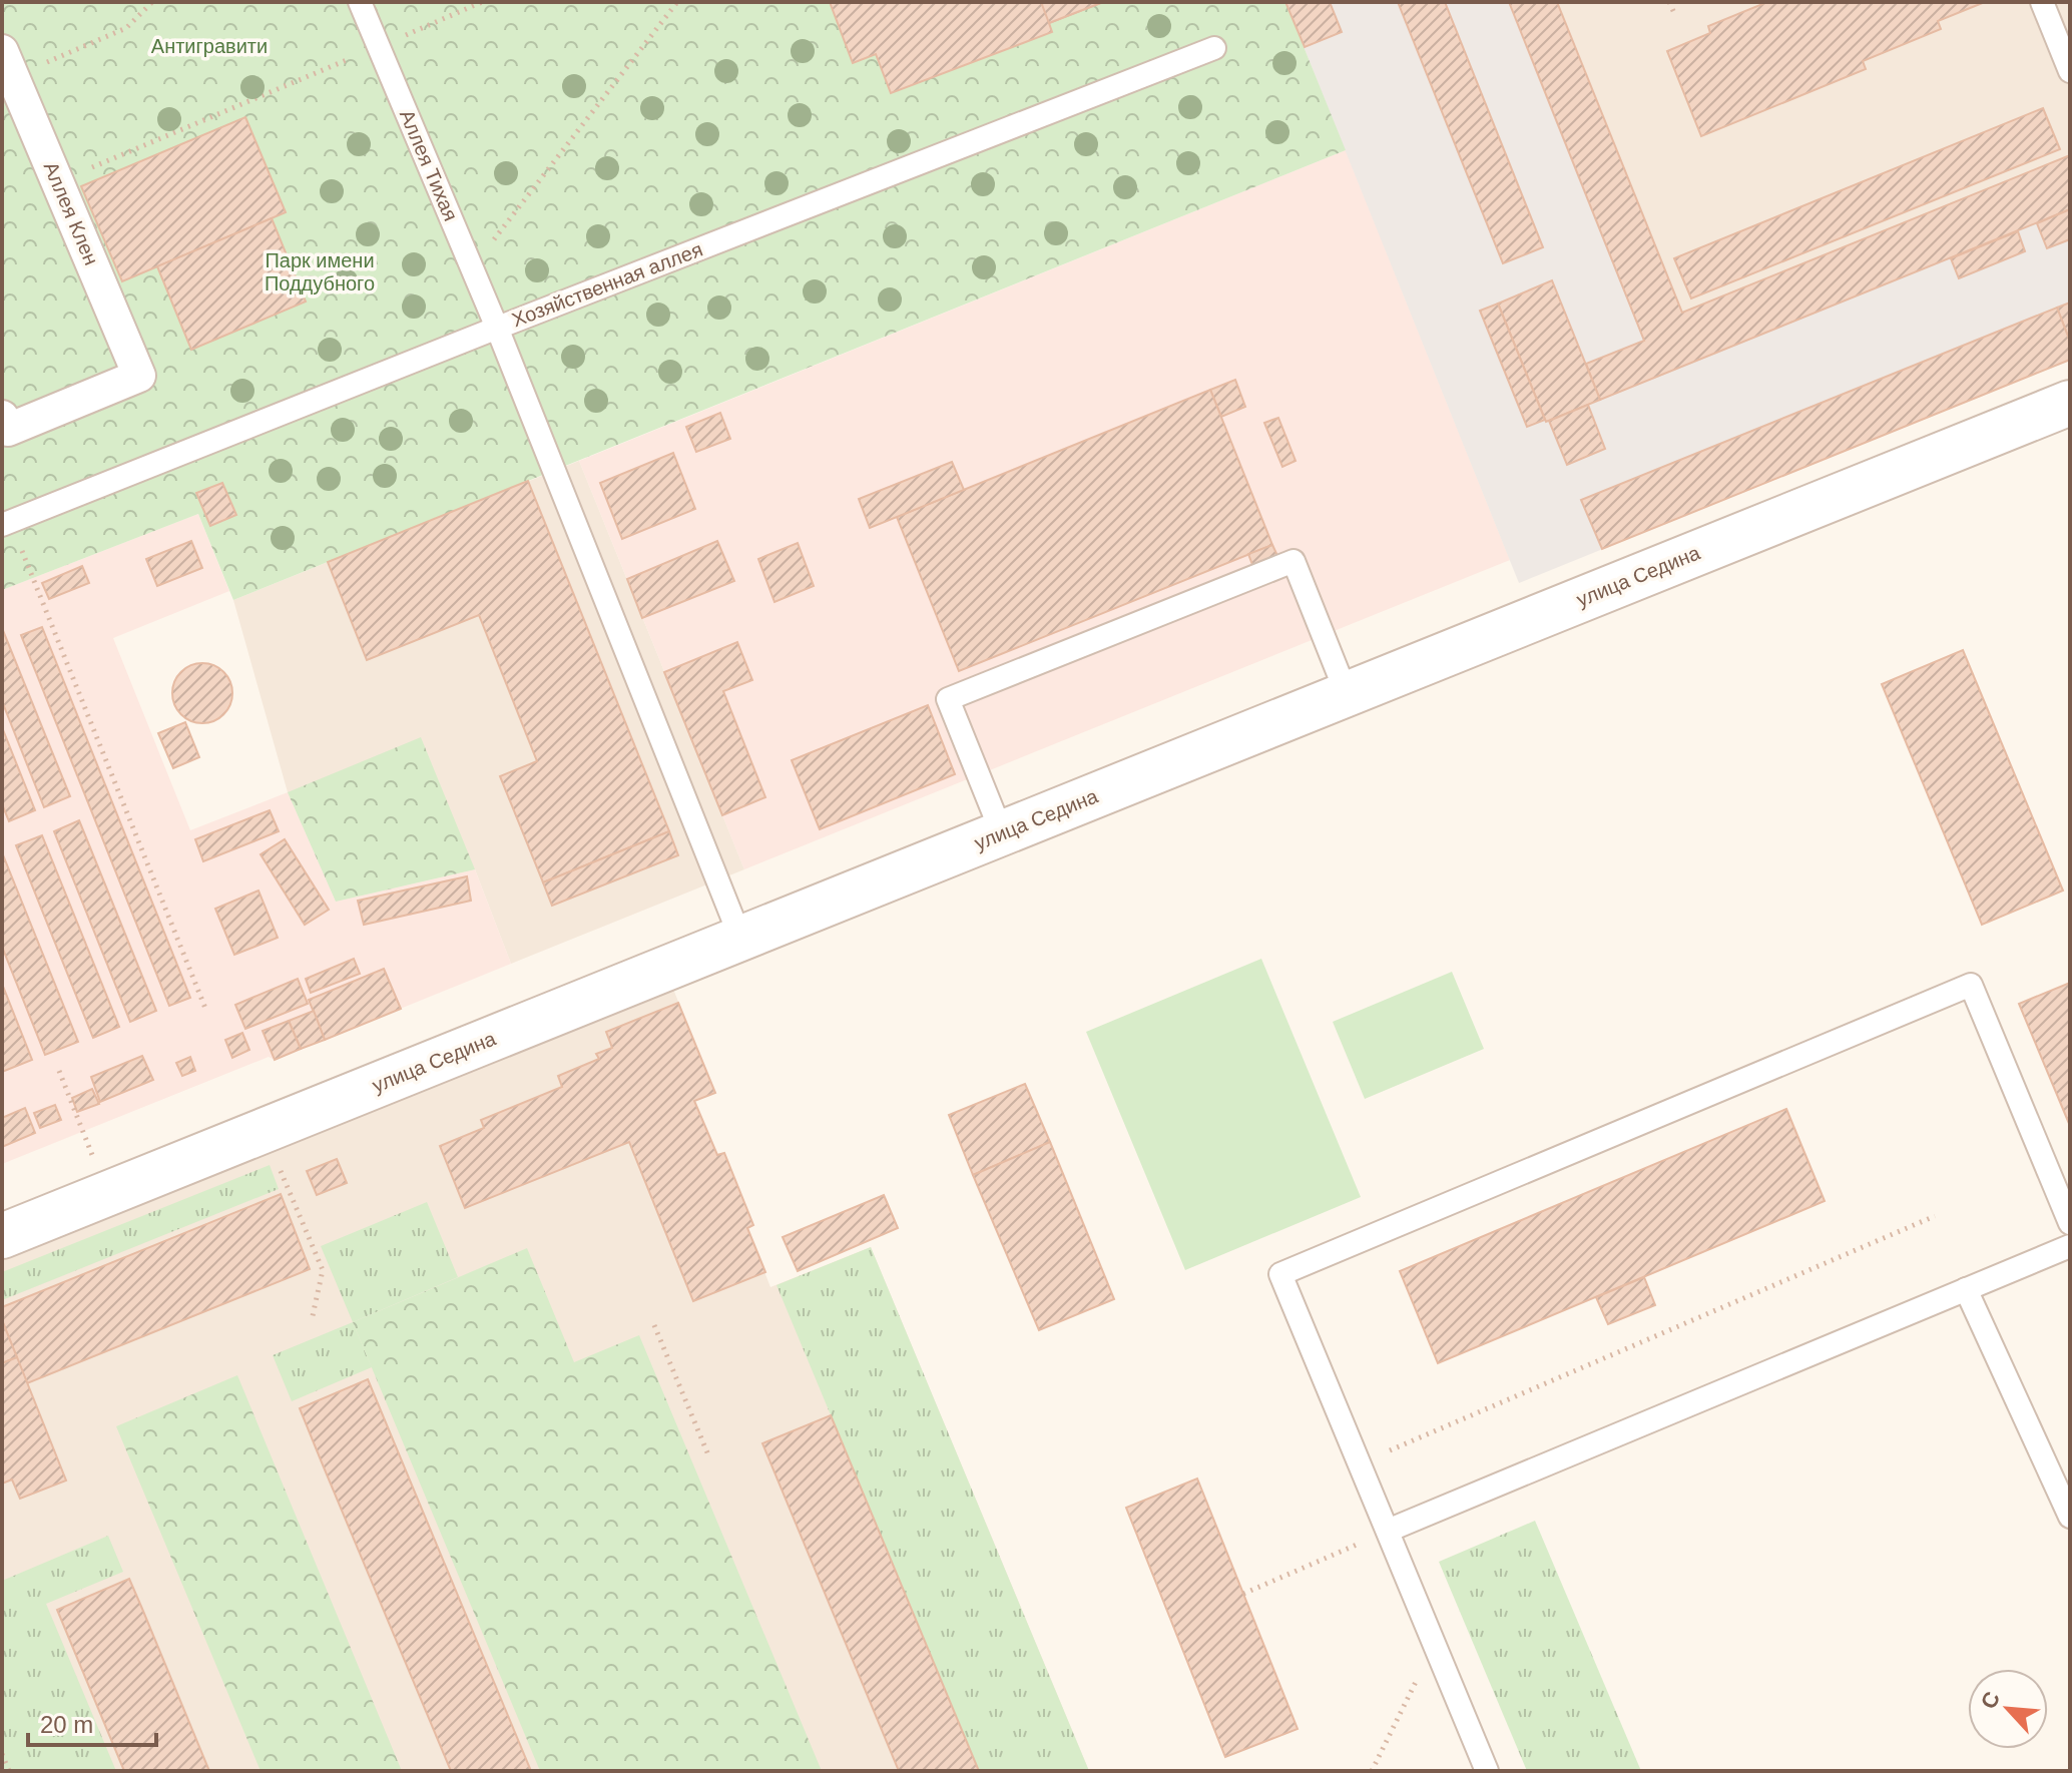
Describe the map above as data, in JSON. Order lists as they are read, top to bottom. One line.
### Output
{"streets":{"street":["Аллея Клен","улица Седина"],"lane":["Аллея Тихая","Хозяйственная аллея"]},"crossings":[["Аллея Тихая","Хозяйственная аллея"],["Аллея Тихая","улица Седина"]],"parks":["Антигравити","Парк имени Поддубного"],"scale_bar":"20 m","north":"top left"}
